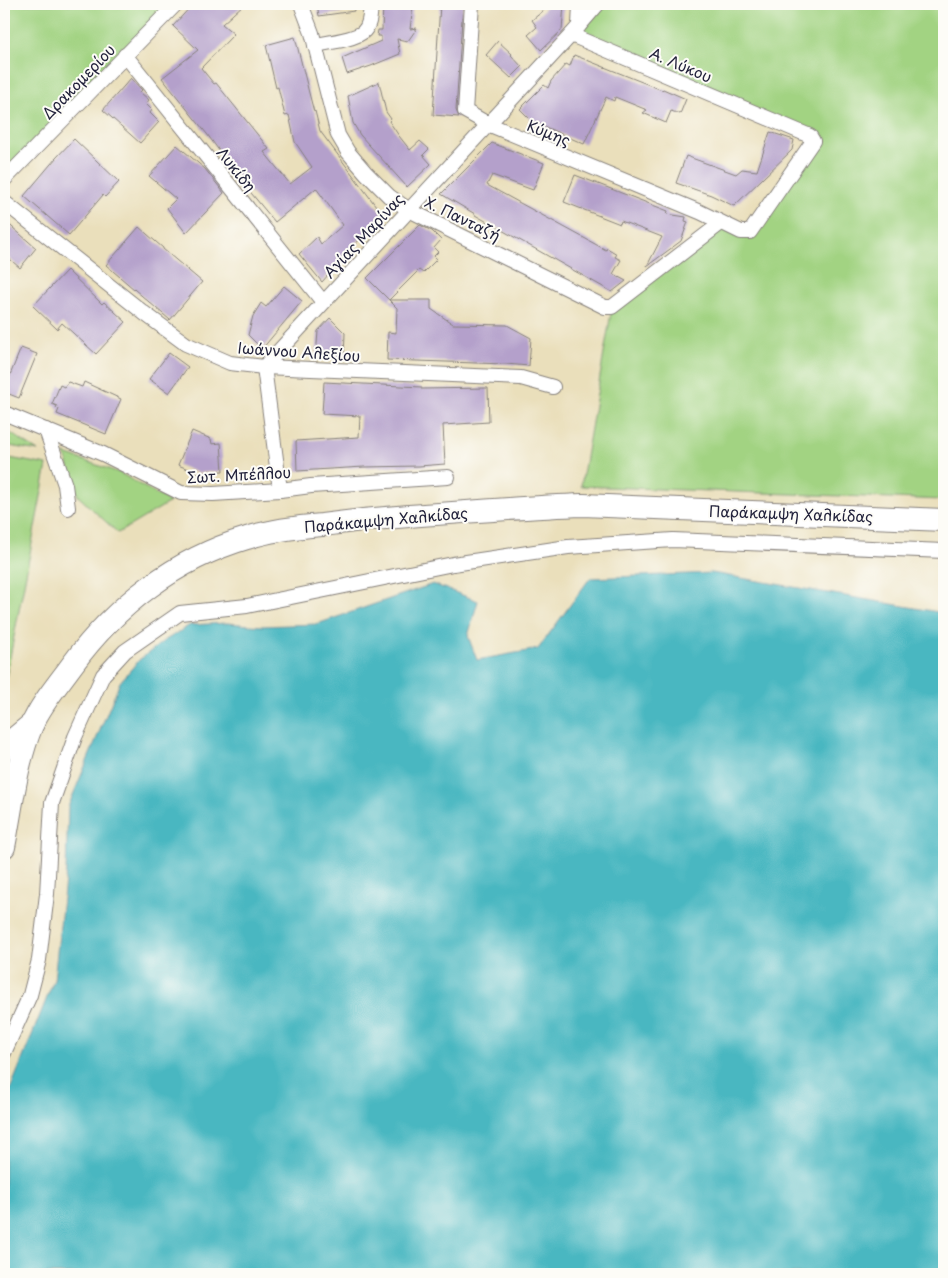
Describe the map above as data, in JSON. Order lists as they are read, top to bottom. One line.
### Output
{"streets":{"main road":["Παράκαμψη Χαλκίδας"],"street":["Α. Λύκου","Δρακομερίου","Κύμης","Λυκίδη","Χ. Πανταζή","Αγίας Μαρίνας","Ιωάννου Αλεξίου","Σωτ. Μπέλλου"]},"crossings":[["Α. Λύκου","Κύμης"],["Α. Λύκου","Αγίας Μαρίνας"],["Δρακομερίου","Λυκίδη"],["Κύμης","Χ. Πανταζή"],["Κύμης","Αγίας Μαρίνας"],["Λυκίδη","Αγίας Μαρίνας"],["Χ. Πανταζή","Αγίας Μαρίνας"],["Αγίας Μαρίνας","Ιωάννου Αλεξίου"]]}
